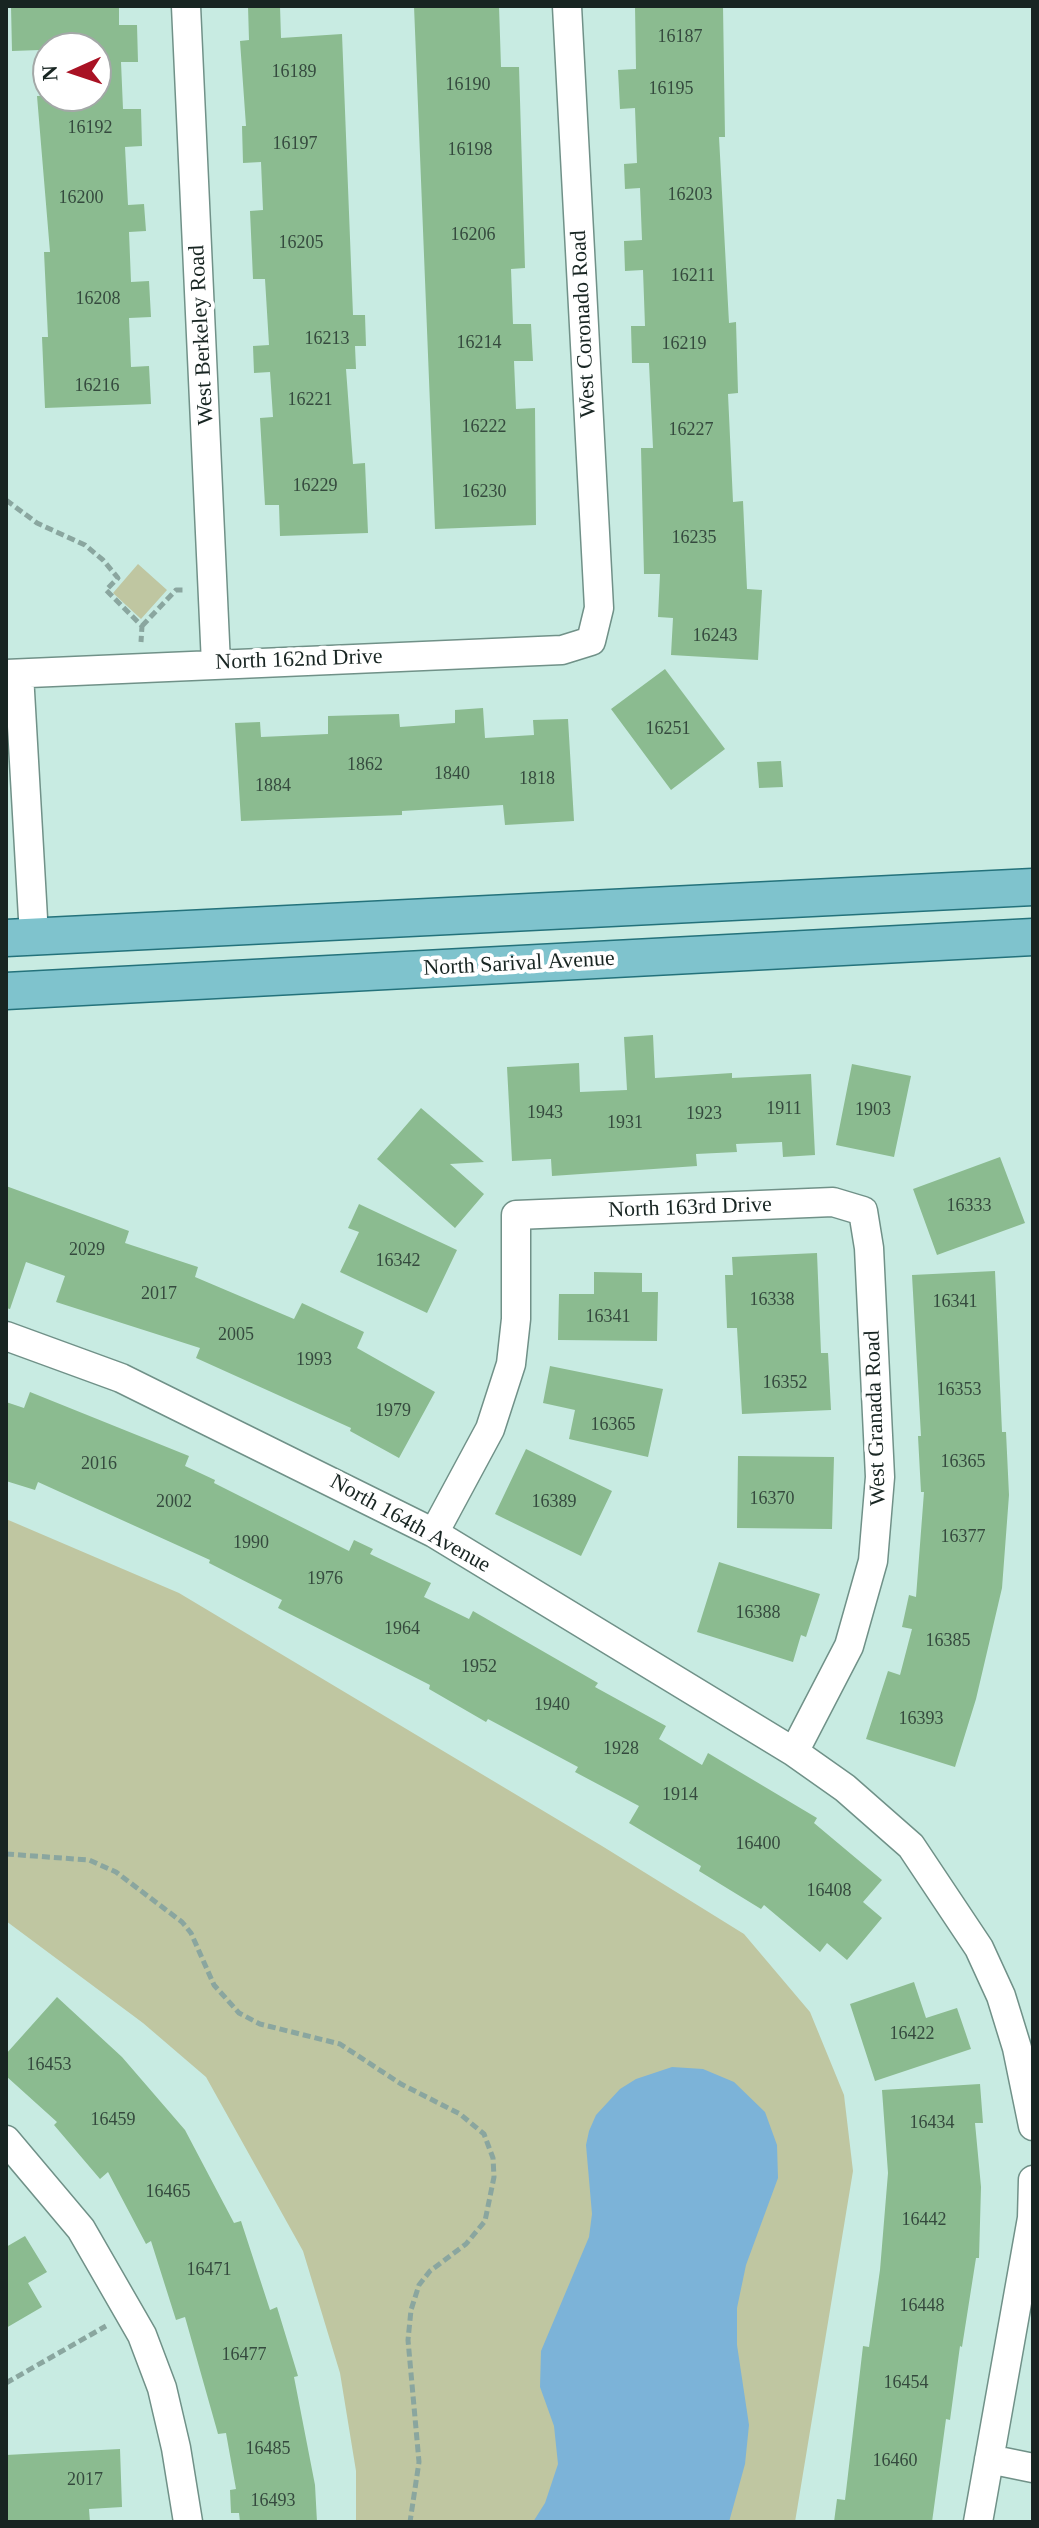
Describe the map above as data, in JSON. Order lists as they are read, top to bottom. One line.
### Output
{"streets":{"main road":["North Sarival Avenue"],"street":["West Coronado Road","West Berkeley Road","North 162nd Drive","North 163rd Drive","West Granada Road","North 164th Avenue"]},"crossings":[["West Coronado Road","North 162nd Drive"],["West Berkeley Road","North 162nd Drive"],["North 163rd Drive","West Granada Road"],["North 163rd Drive","North 164th Avenue"],["West Granada Road","North 164th Avenue"]],"house_numbers":["16187","16189","16190","16195","16192","16197","16198","16203","16200","16206","16205","16211","16208","16213","16214","16219","16216","16221","16222","16227","16229","16230","16235","16243","16251","1862","1840","1818","1884","1911","1903","1943","1923","1931","16333","2029","16342","2017","16338","16341","16341","2005","1993","16352","16353","1979","16365","16365","2016","16370","2002","16389","16377","1990","1976","16388","1964","16385","1952","1940","16393","1928","1914","16400","16408","16422","16453","16459","16434","16465","16442","16471","16448","16477","16454","16485","16460","2017","16493"],"north":"left"}
